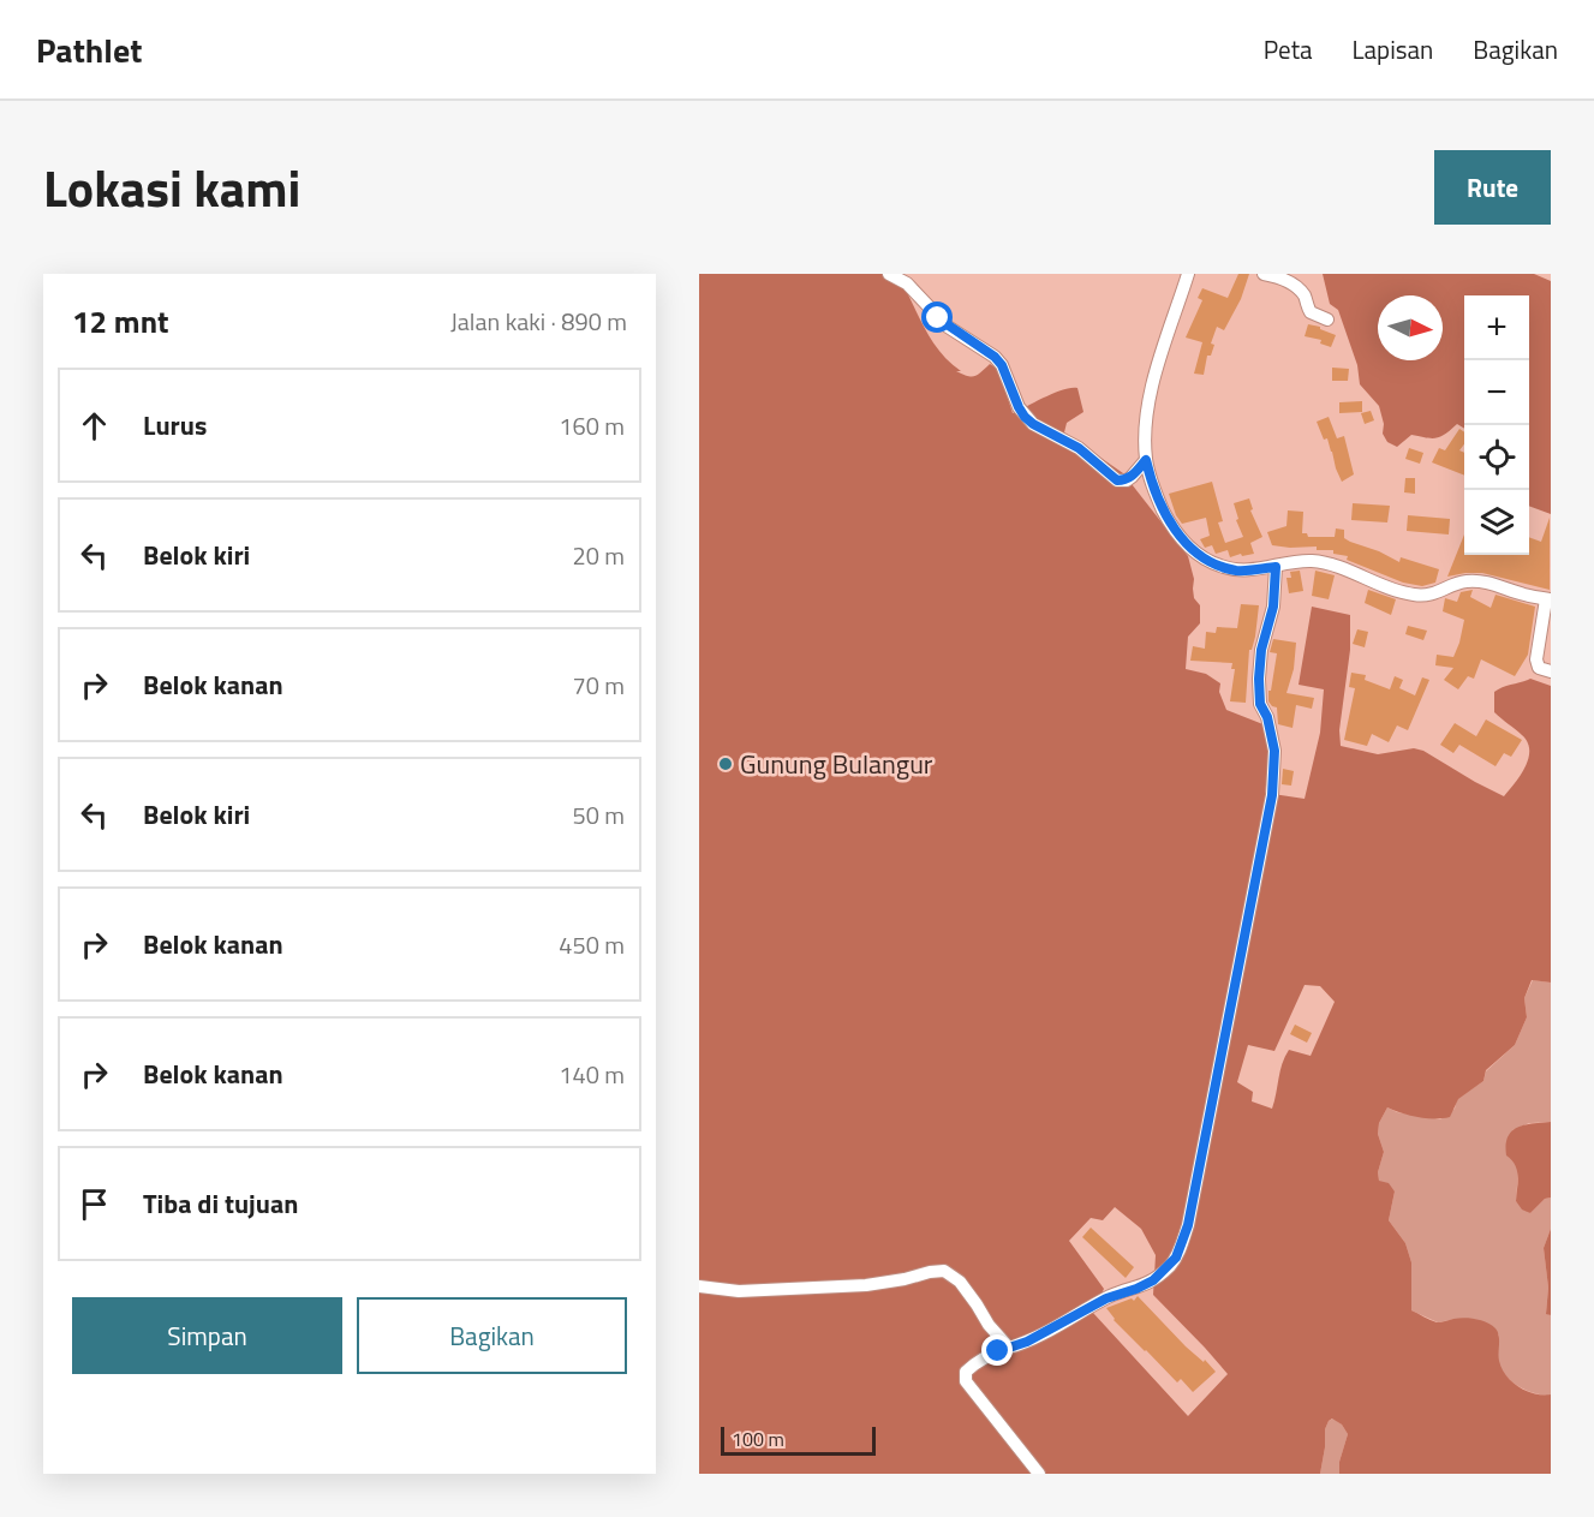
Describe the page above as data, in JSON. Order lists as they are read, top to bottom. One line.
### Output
{"places":["Gunung Bulangur"],"scale_bar":"100 m","north":"right","page":{"header":"Pathlet","nav":["Peta","Lapisan","Bagikan"],"title":"Lokasi kami","buttons":["Rute",["Simpan","Bagikan"]],"heading":["12 mnt","Jalan kaki · 890 m"],"map_buttons":["+","−"],"list":[["Lurus","160 m"],["Belok kiri","20 m"],["Belok kanan","70 m"],["Belok kiri","50 m"],["Belok kanan","450 m"],["Belok kanan","140 m"],"Tiba di tujuan"],"scale":"100 m"}}
